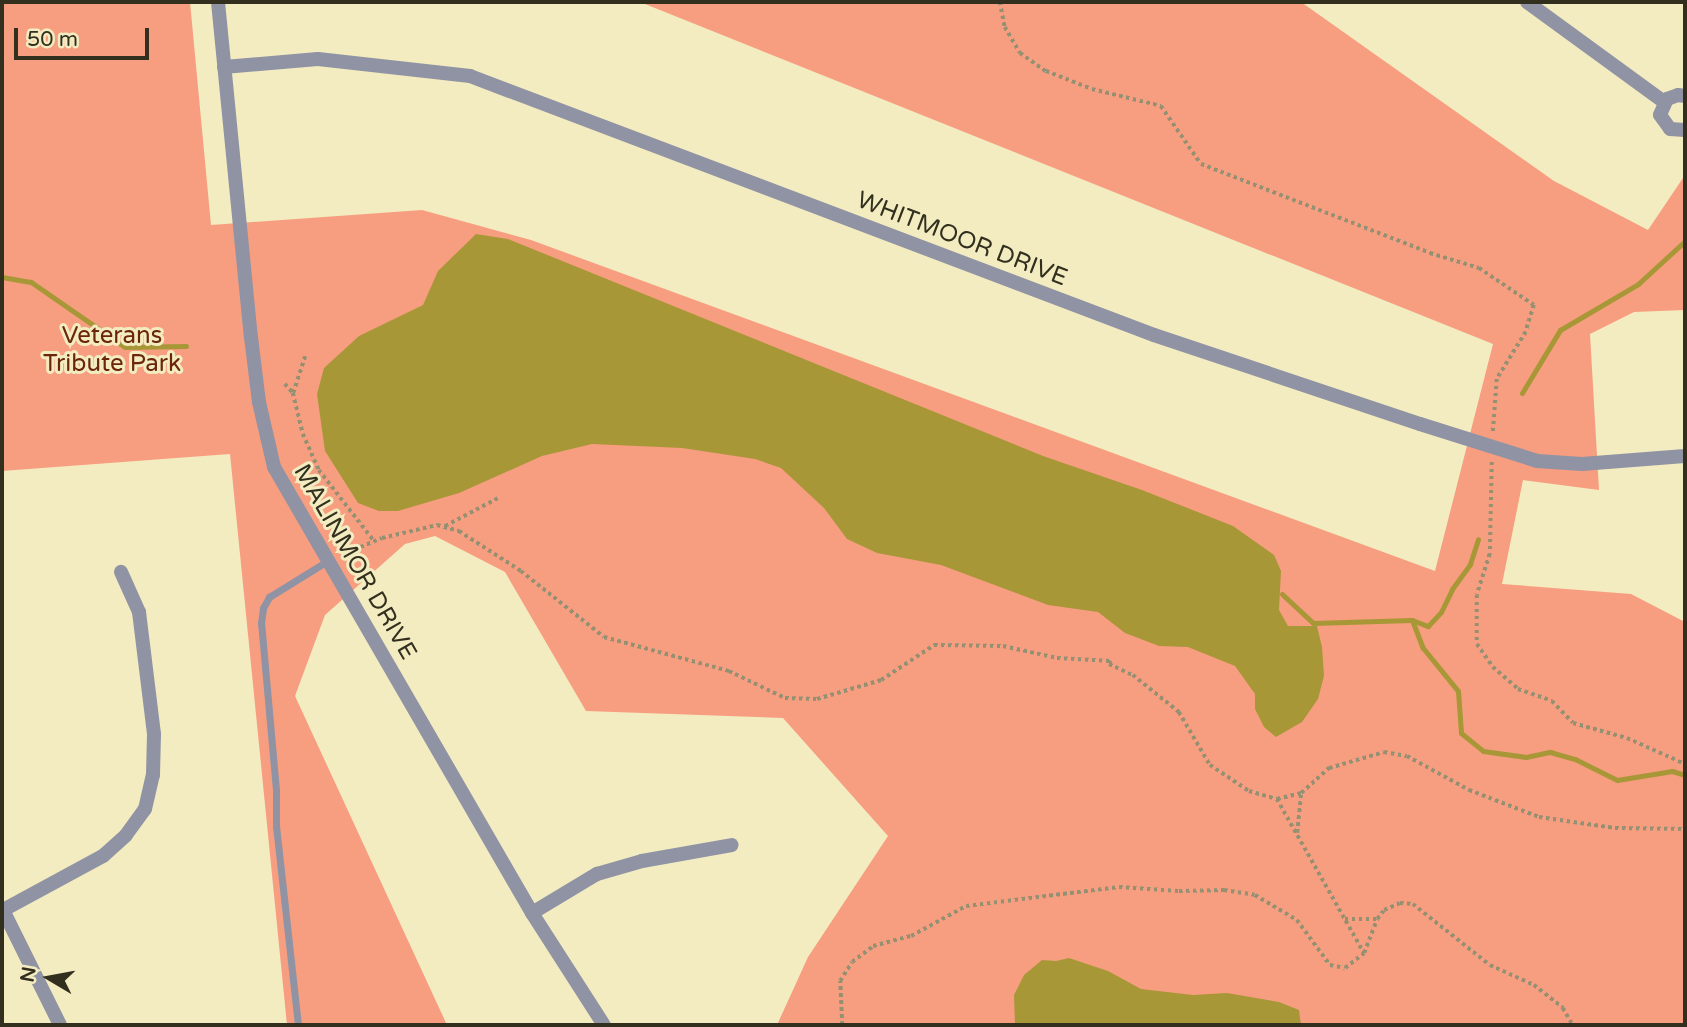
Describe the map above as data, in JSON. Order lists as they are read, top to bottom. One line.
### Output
{"streets":{"street":["WHITMOOR DRIVE","MALINMOR DRIVE"]},"crossings":[["WHITMOOR DRIVE","MALINMOR DRIVE"]],"parks":["Veterans Tribute Park"],"scale_bar":"50 m","north":"left"}
